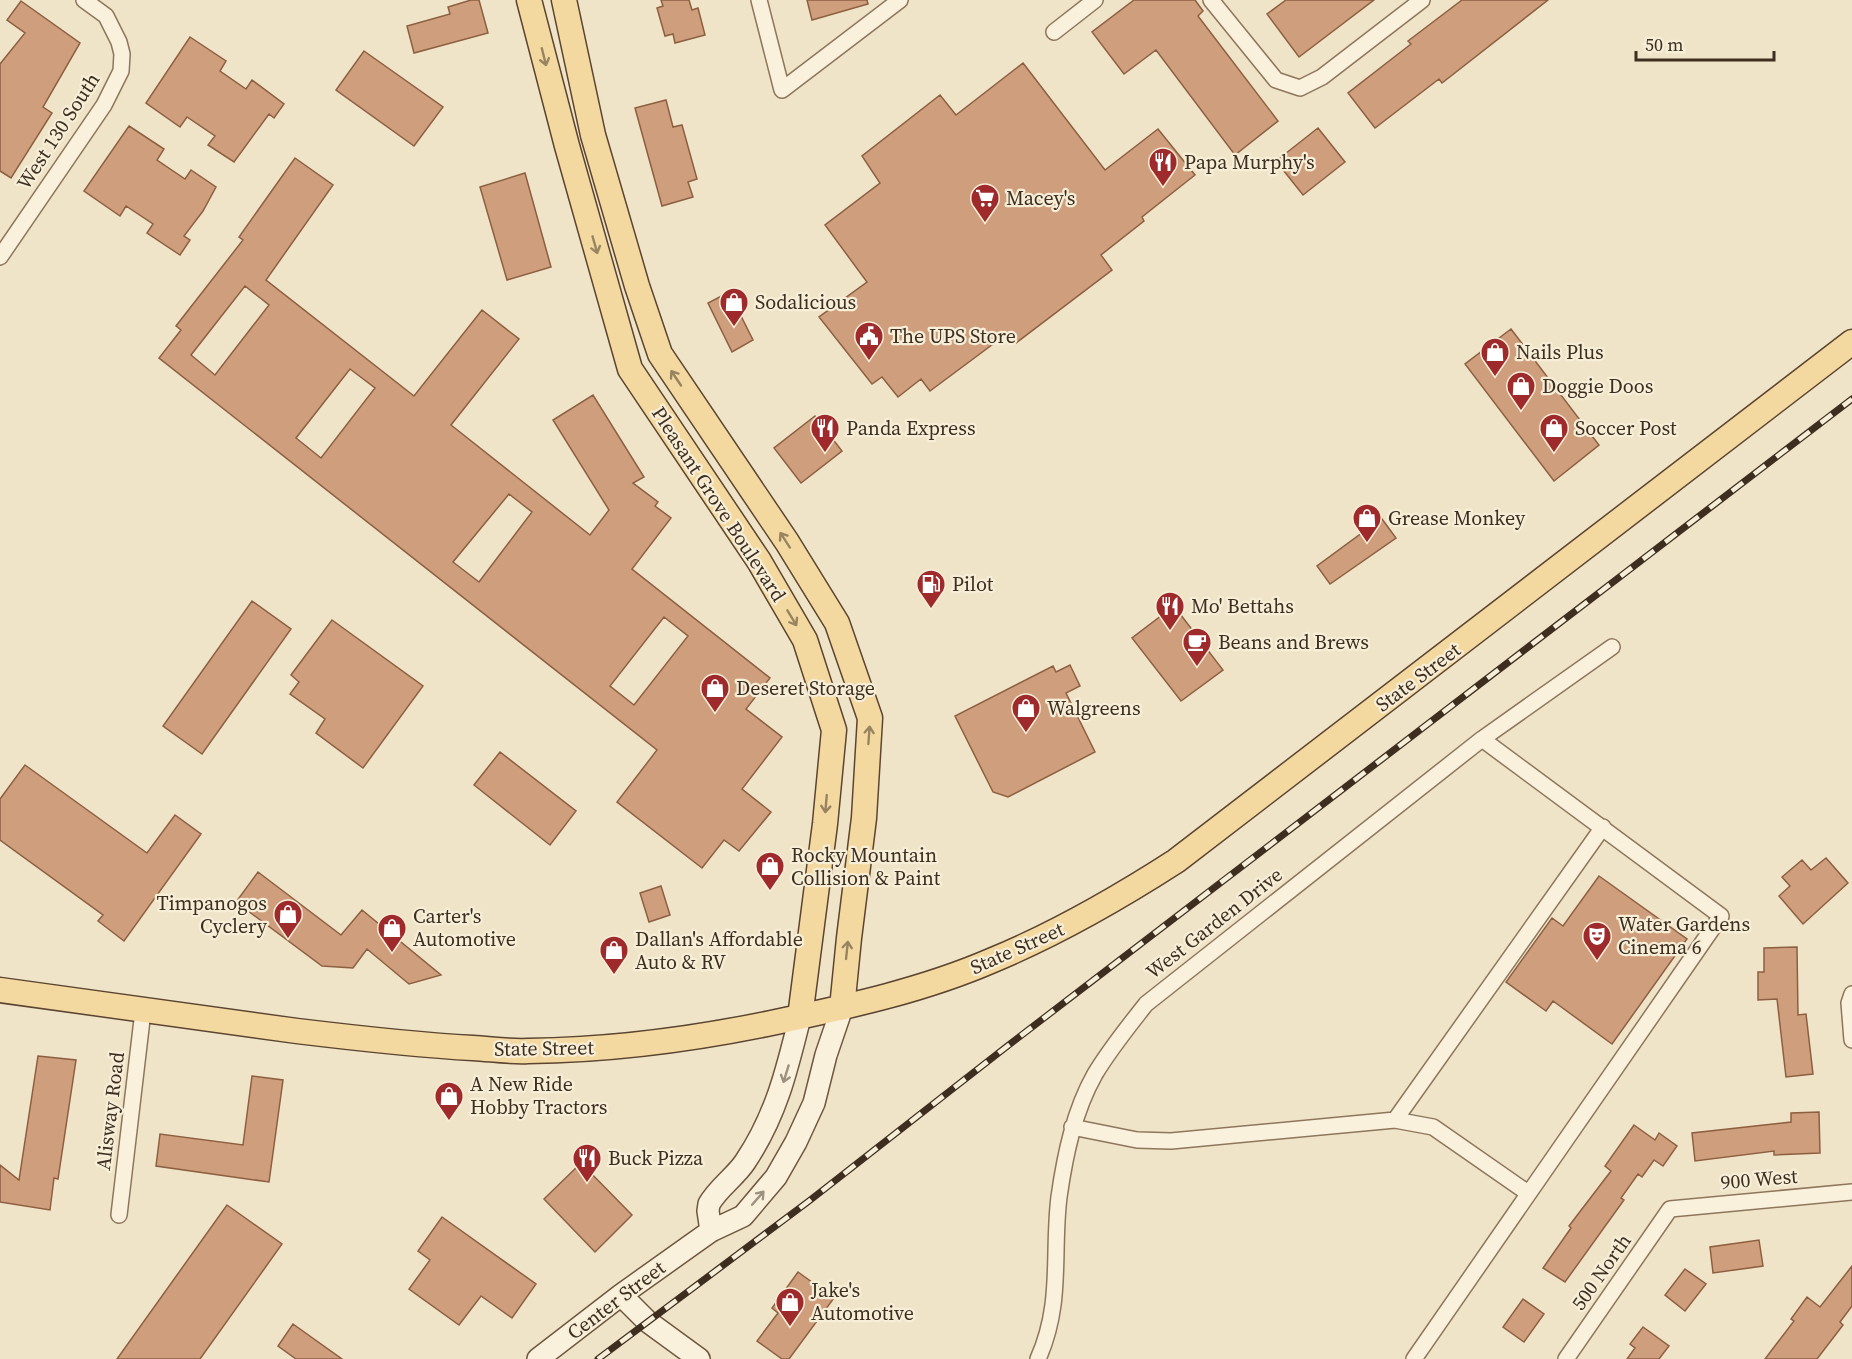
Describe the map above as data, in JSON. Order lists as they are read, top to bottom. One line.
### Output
{"streets":{"main road":["Pleasant Grove Boulevard","State Street","Center Street"],"street":["West 130 South","West Garden Drive","Alisway Road","900 West","500 North"]},"crossings":[["Pleasant Grove Boulevard","State Street"],["Pleasant Grove Boulevard","Center Street"],["State Street","Alisway Road"],["State Street","Center Street"],["900 West","500 North"]],"places":{"restaurant":["Papa Murphy's","Panda Express","Mo' Bettahs","Buck Pizza"],"supermarket":["Macey's"],"shop":["Sodalicious","Nails Plus","Doggie Doos","Soccer Post","Grease Monkey","Deseret Storage","Walgreens","Rocky Mountain Collision & Paint","Timpanogos Cyclery","Carter's Automotive","Dallan's Affordable Auto & RV","A New Ride Hobby Tractors","Jake's Automotive"],"public building":["The UPS Store"],"fuel station":["Pilot"],"cafe":["Beans and Brews"],"theatre":["Water Gardens Cinema 6"]},"scale_bar":"50 m"}
